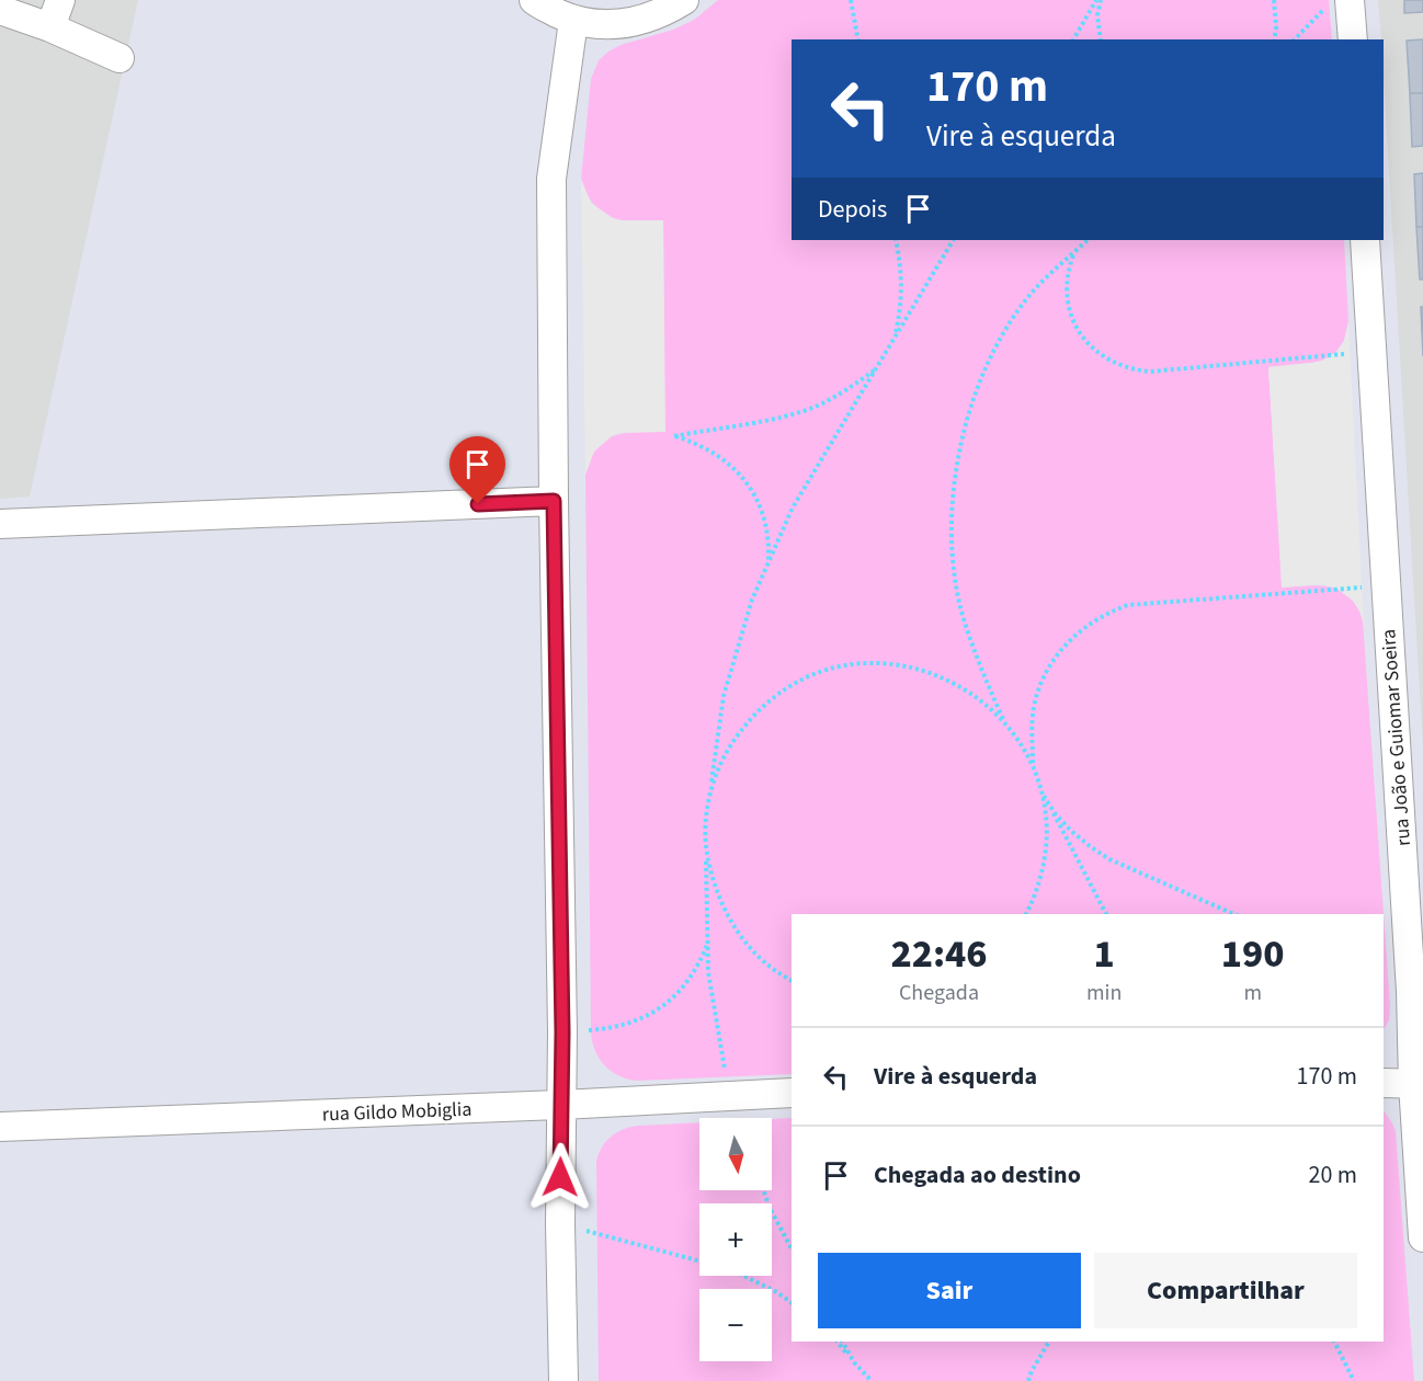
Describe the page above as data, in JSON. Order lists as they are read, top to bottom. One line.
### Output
{"streets":{"street":["rua João e Guiomar Soeira","rua Gildo Mobiglia"]},"north":"bottom","page":{"turn":["170 m","Vire à esquerda"],"then":"Depois","eta":["22:46","Chegada","1","min","190","m"],"list":[{"name":"Vire à esquerda","value":"170 m"},{"name":"Chegada ao destino","value":"20 m"}],"map_buttons":["+","−"],"buttons":["Sair","Compartilhar"]}}
